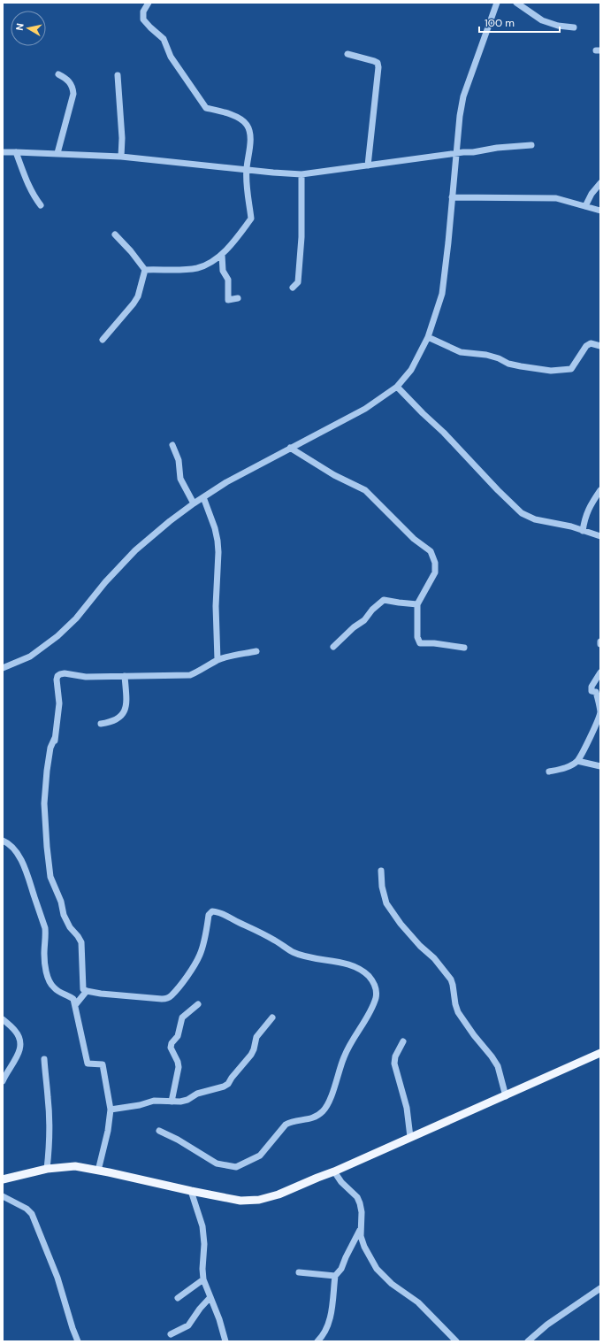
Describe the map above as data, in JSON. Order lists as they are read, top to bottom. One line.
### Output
{"scale_bar":"100 m","north":"left"}
